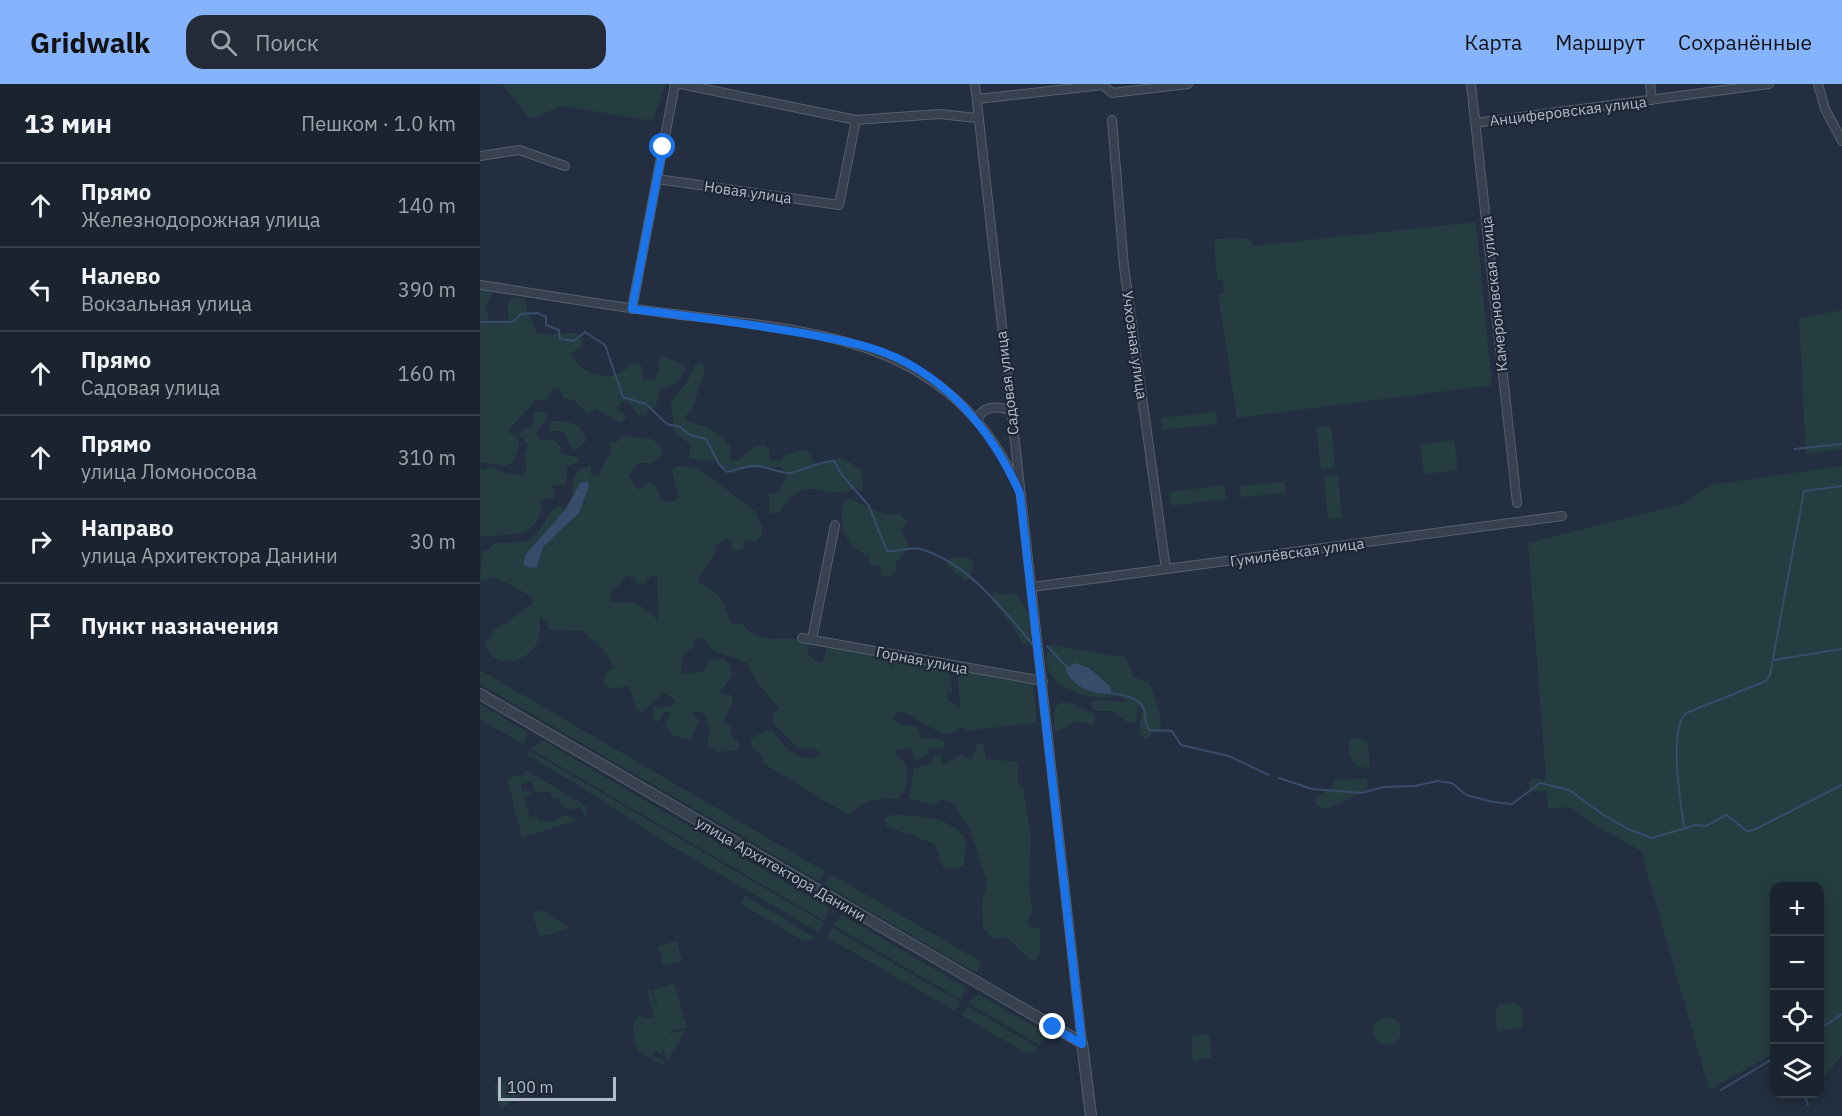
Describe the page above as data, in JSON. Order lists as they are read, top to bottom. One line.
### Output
{"streets":{"street":["Анциферовская улица","Новая улица","Камероновская улица","Учхозная улица","Садовая улица","Гумилёвская улица","Горная улица","улица Архитектора Данини"]},"crossings":[["Анциферовская улица","Камероновская улица"],["Учхозная улица","Гумилёвская улица"],["Садовая улица","Гумилёвская улица"],["Садовая улица","Горная улица"],["Садовая улица","улица Архитектора Данини"]],"scale_bar":"100 m","page":{"header":"Gridwalk","search":"Поиск","nav":["Карта","Маршрут","Сохранённые"],"heading":["13 мин","Пешком · 1.0 km"],"list":[["Прямо","Железнодорожная улица","140 m"],["Налево","Вокзальная улица","390 m"],["Прямо","Садовая улица","160 m"],["Прямо","улица Ломоносова","310 m"],["Направо","улица Архитектора Данини","30 m"],"Пункт назначения"],"map_buttons":["+","−"],"scale":"100 m"}}
